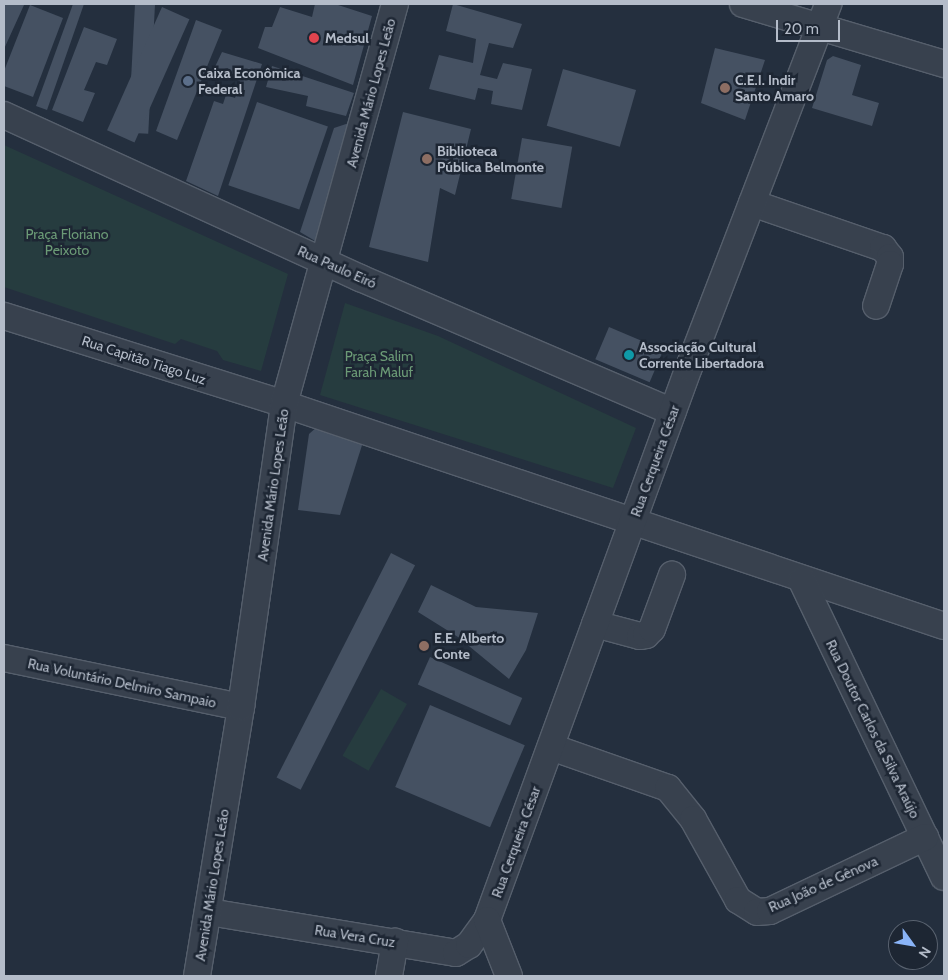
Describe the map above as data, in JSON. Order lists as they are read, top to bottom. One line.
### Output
{"streets":{"street":["Avenida Mário Lopes Leão","Rua Paulo Eiró","Rua Capitão Tiago Luz","Rua Cerqueira César","Rua Voluntário Delmiro Sampaio","Rua Doutor Carlos da Silva Araújo","Rua João de Gênova","Rua Vera Cruz"]},"crossings":[["Avenida Mário Lopes Leão","Rua Paulo Eiró"],["Avenida Mário Lopes Leão","Rua Capitão Tiago Luz"],["Avenida Mário Lopes Leão","Rua Voluntário Delmiro Sampaio"],["Avenida Mário Lopes Leão","Rua Vera Cruz"],["Rua Paulo Eiró","Rua Cerqueira César"],["Rua Capitão Tiago Luz","Rua Cerqueira César"],["Rua Capitão Tiago Luz","Rua Doutor Carlos da Silva Araújo"],["Rua Cerqueira César","Rua João de Gênova"],["Rua Cerqueira César","Rua Vera Cruz"],["Rua Doutor Carlos da Silva Araújo","Rua João de Gênova"]],"parks":["Praça Floriano Peixoto","Praça Salim Farah Maluf"],"places":["Medsul","Caixa Econômica Federal","C.E.I. Indir Santo Amaro","Biblioteca Pública Belmonte","Associação Cultural Corrente Libertadora","E.E. Alberto Conte"],"scale_bar":"20 m","north":"bottom right"}
